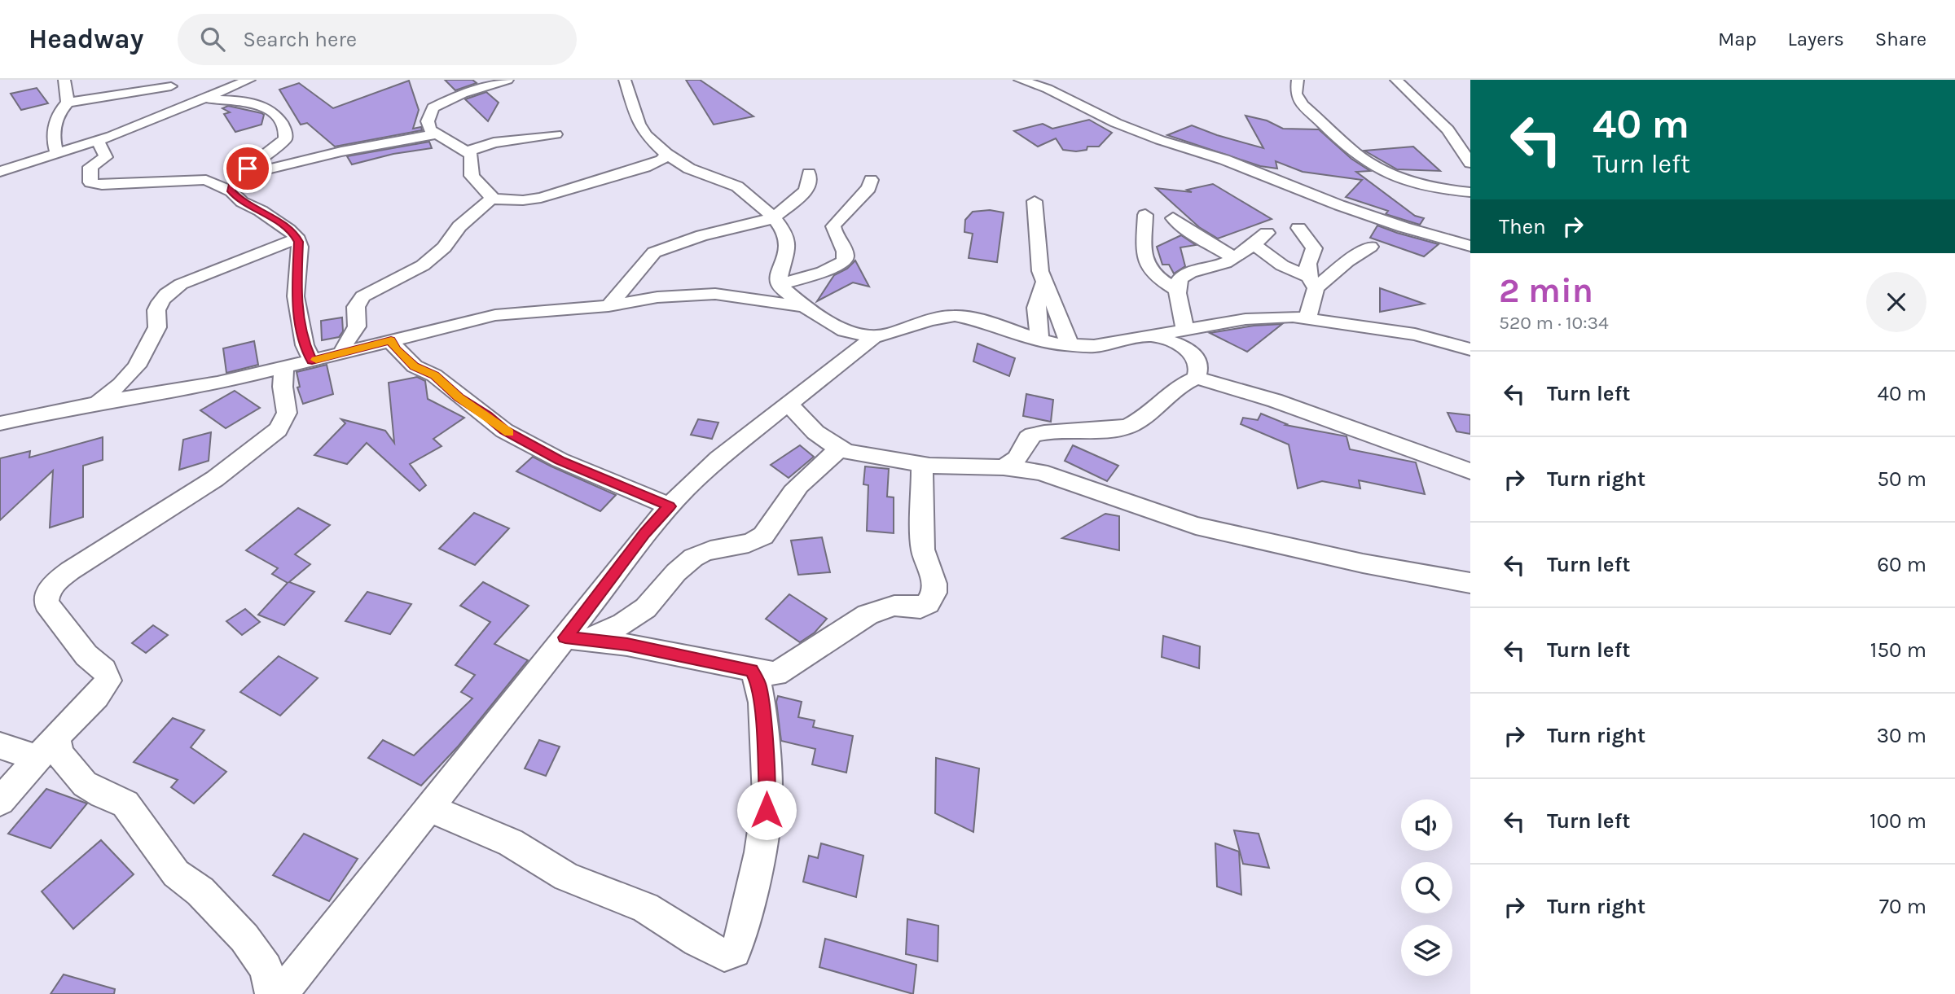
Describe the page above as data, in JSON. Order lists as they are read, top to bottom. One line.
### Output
{"page":{"header":"Headway","search":"Search here","nav":["Map","Layers","Share"],"turn":["40 m","Turn left"],"then":"Then","heading":["2 min","520 m · 10:34"],"list":[{"name":"Turn left","value":"40 m"},{"name":"Turn right","value":"50 m"},{"name":"Turn left","value":"60 m"},{"name":"Turn left","value":"150 m"},{"name":"Turn right","value":"30 m"},{"name":"Turn left","value":"100 m"},{"name":"Turn right","value":"70 m"}]}}
